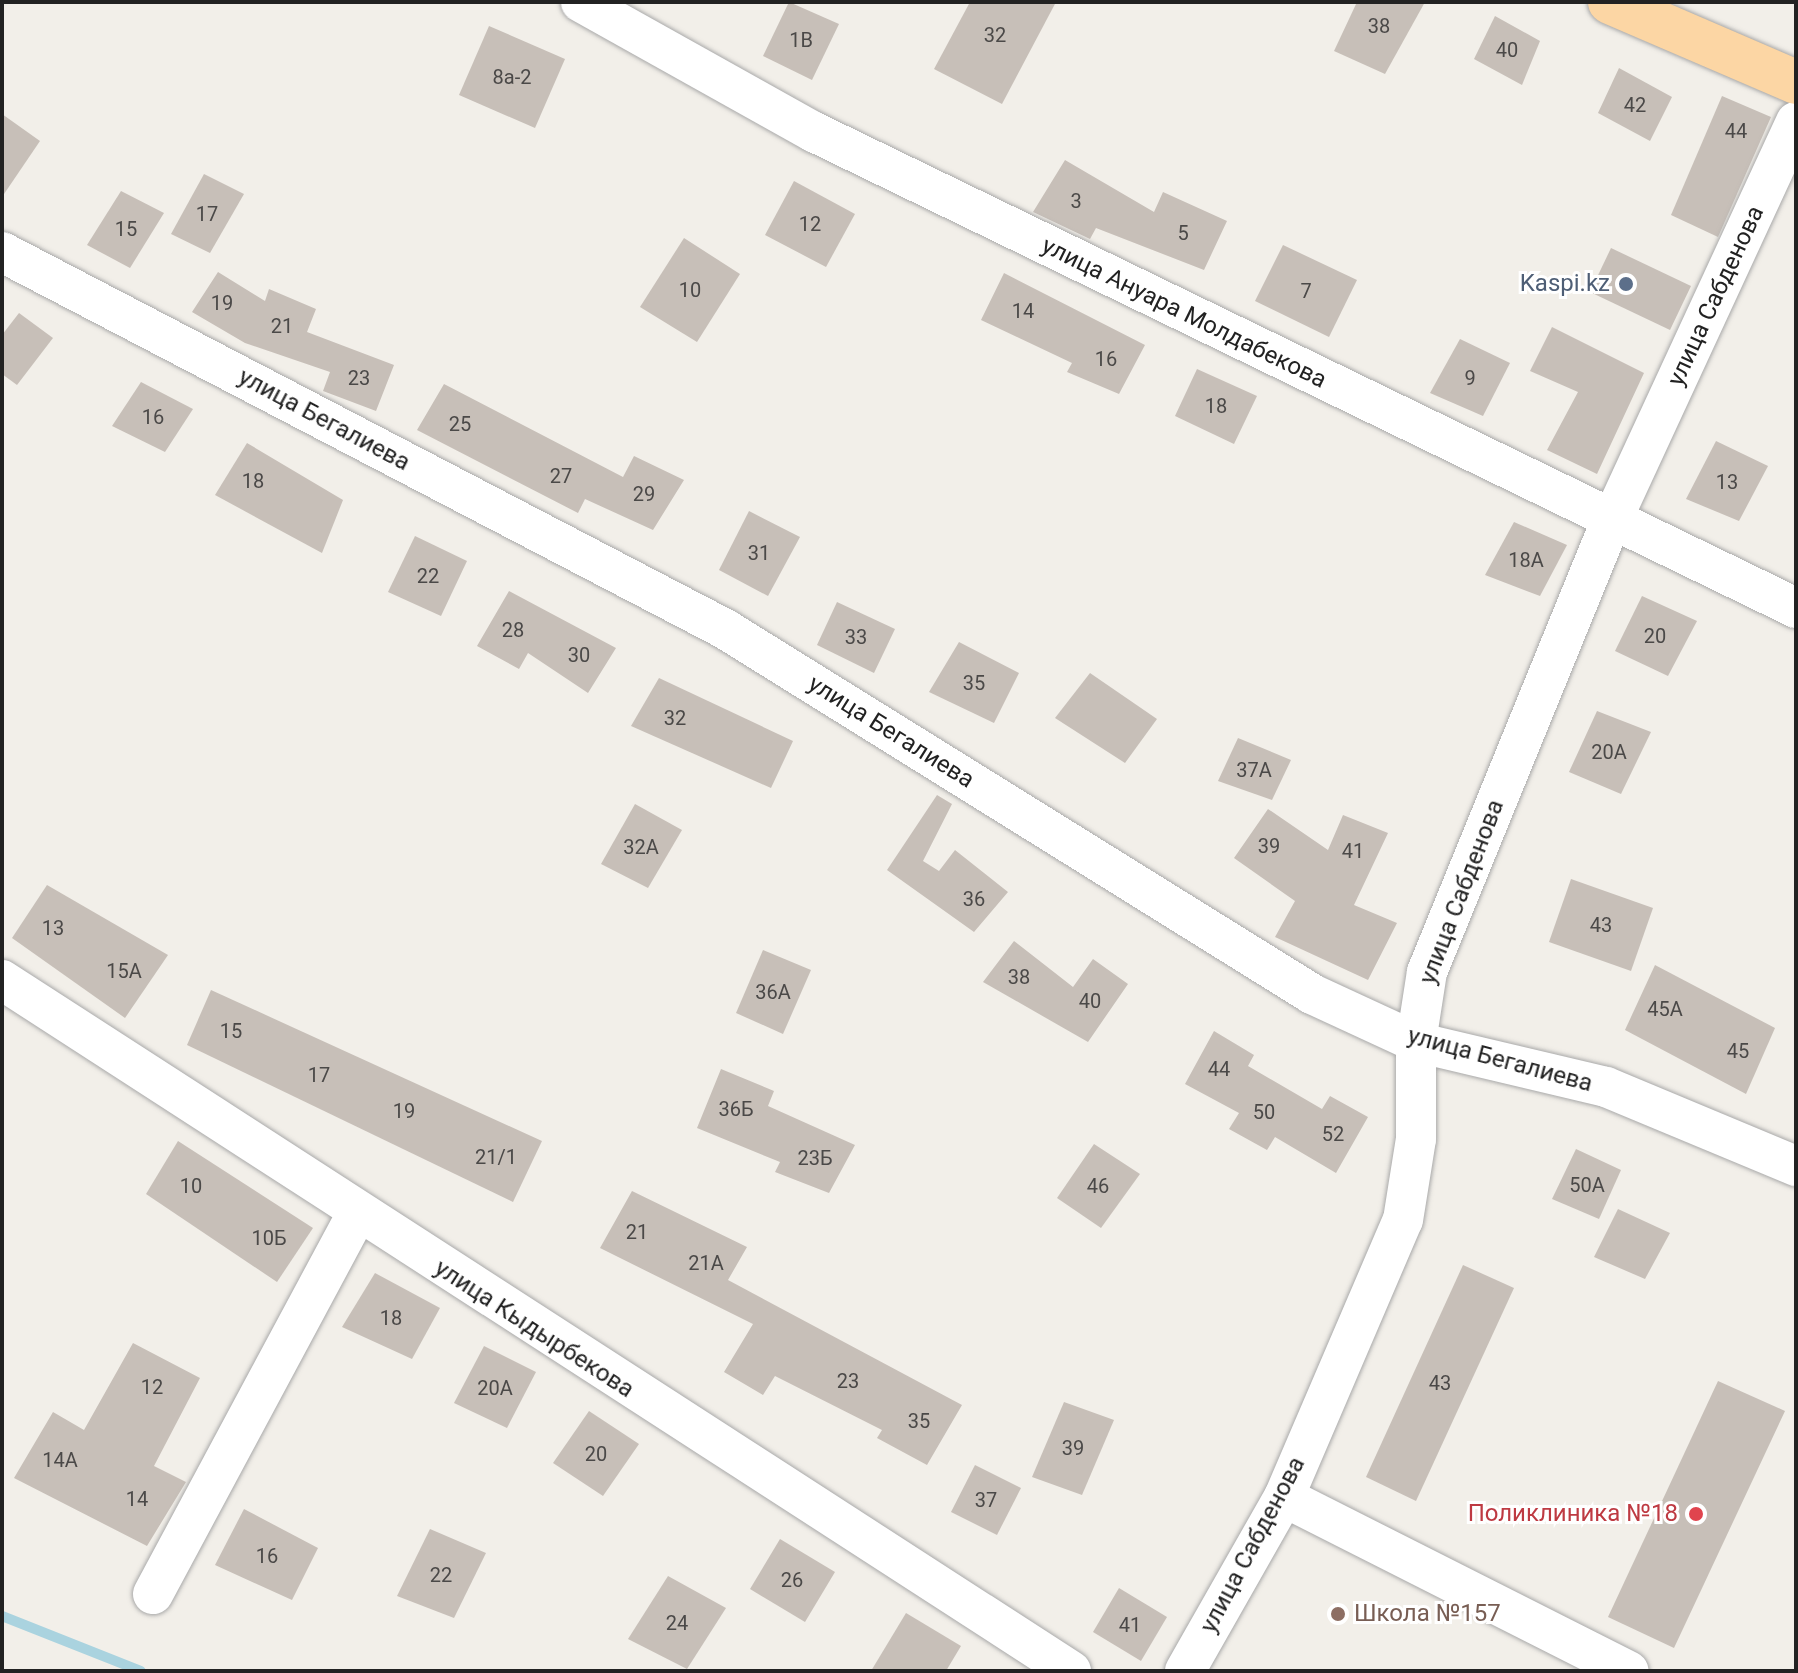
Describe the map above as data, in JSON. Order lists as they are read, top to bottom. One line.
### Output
{"streets":{"street":["улица Сабденова","улица Ануара Молдабекова","улица Бегалиева","улица Кыдырбекова"]},"crossings":[["улица Сабденова","улица Ануара Молдабекова"],["улица Сабденова","улица Бегалиева"]],"places":["Kaspi.kz","Поликлиника №18","Школа №157"],"house_numbers":["38","32","1В","40","8а-2","42","44","3","17","12","15","5","10","7","19","14","21","16","23","9","18","16","25","27","18","13","29","31","18А","22","28","20","33","30","35","32","20А","37А","39","32А","41","36","43","13","15А","38","36А","40","45А","15","45","44","17","36Б","19","50","52","21/1","23Б","50А","10","46","21","10Б","21А","18","23","43","12","20А","35","39","20","14А","14","37","16","22","26","24","41"]}
